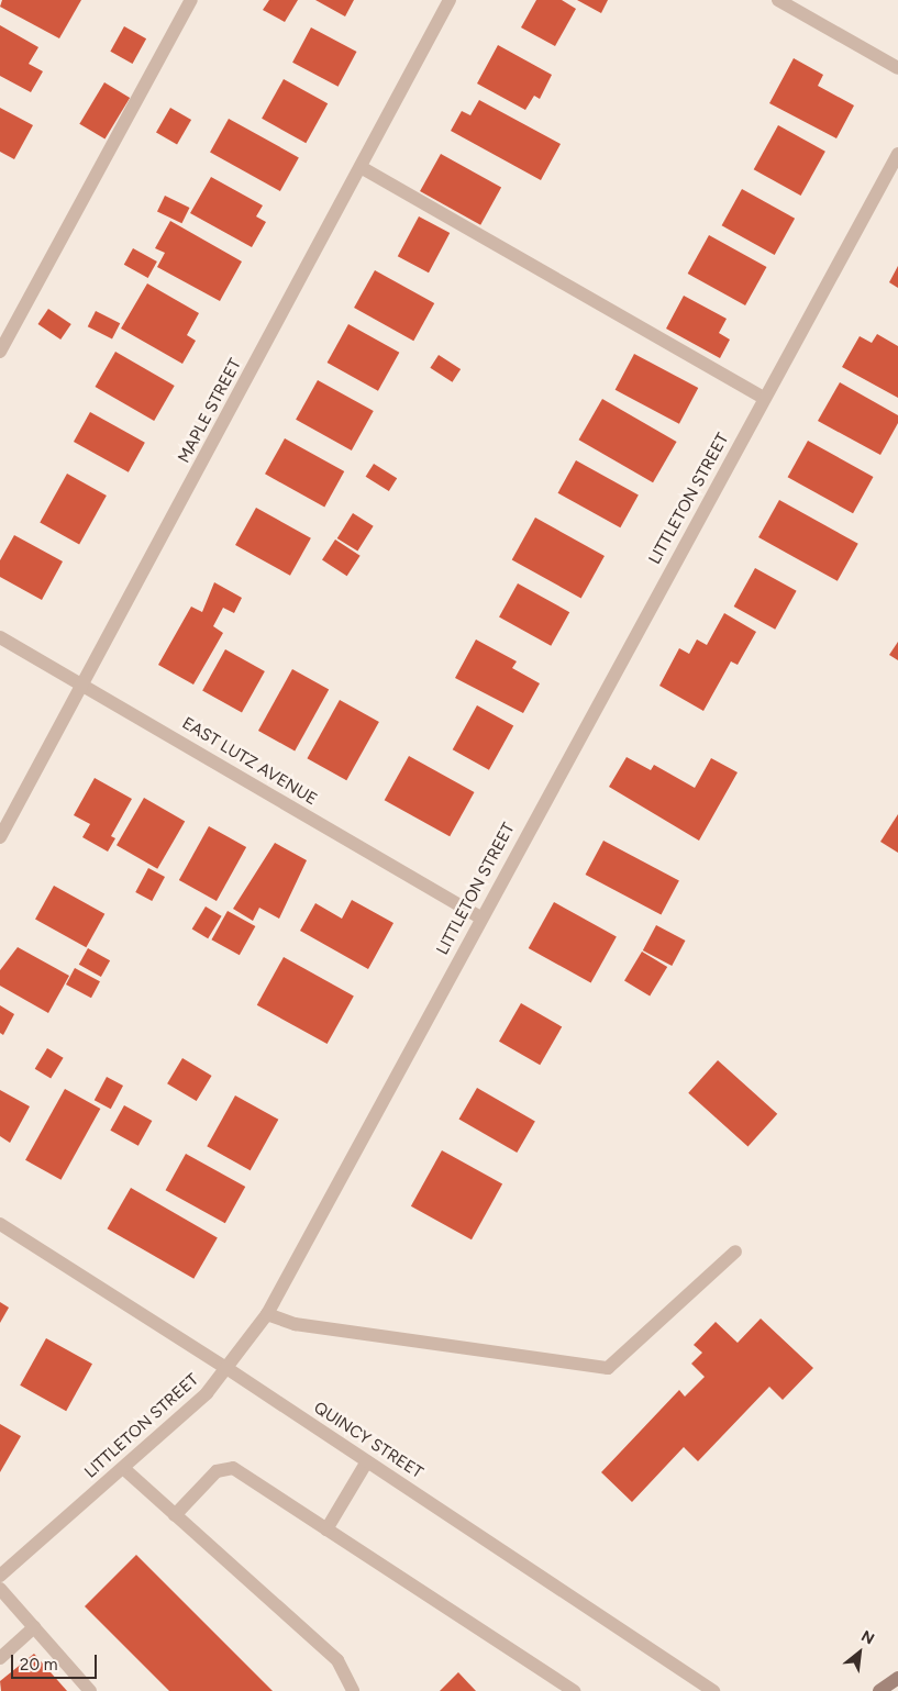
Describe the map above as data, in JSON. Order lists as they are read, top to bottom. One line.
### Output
{"streets":{"street":["MAPLE STREET","LITTLETON STREET","EAST LUTZ AVENUE","QUINCY STREET"]},"crossings":[["MAPLE STREET","EAST LUTZ AVENUE"],["LITTLETON STREET","EAST LUTZ AVENUE"],["LITTLETON STREET","QUINCY STREET"]],"scale_bar":"20 m","north":"top right"}
